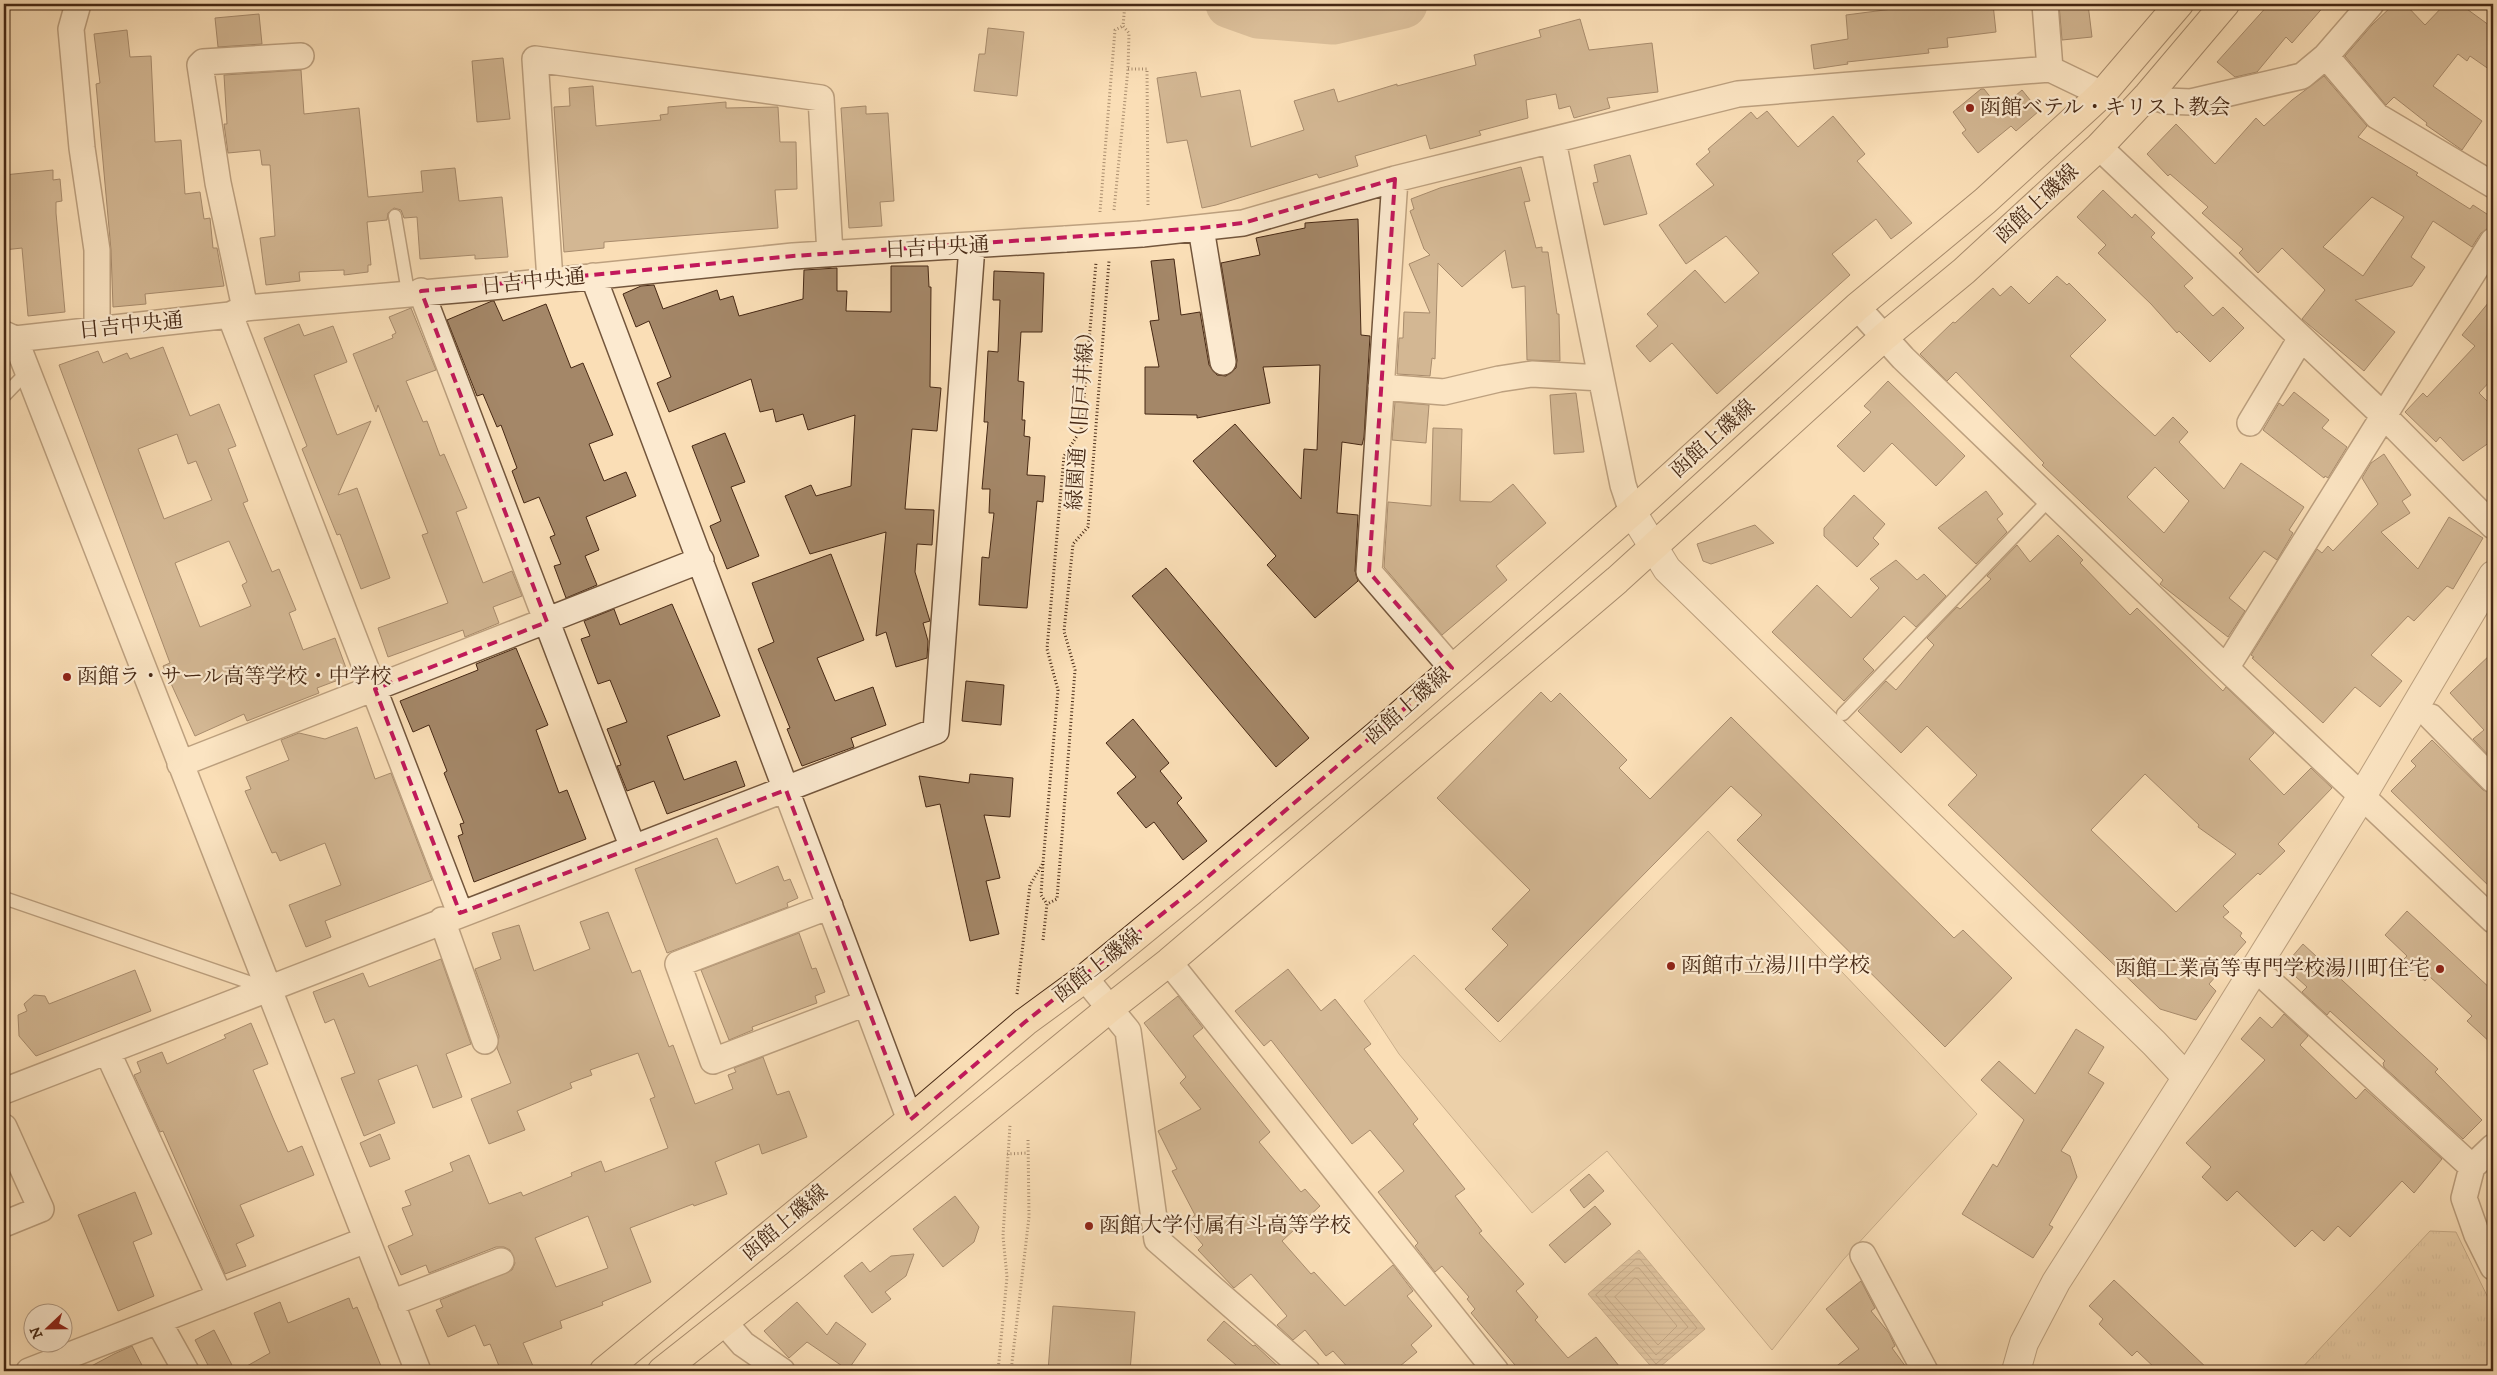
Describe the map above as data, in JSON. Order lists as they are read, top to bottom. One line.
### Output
{"streets":{"main road":["函館上磯線"],"street":["日吉中央通"],"path":["緑園通（旧戸井線）"]},"places":["函館ベテル・キリスト教会","函館ラ・サール高等学校・中学校","函館市立湯川中学校","函館工業高等専門学校湯川町住宅","函館大学付属有斗高等学校"],"north":"left"}
